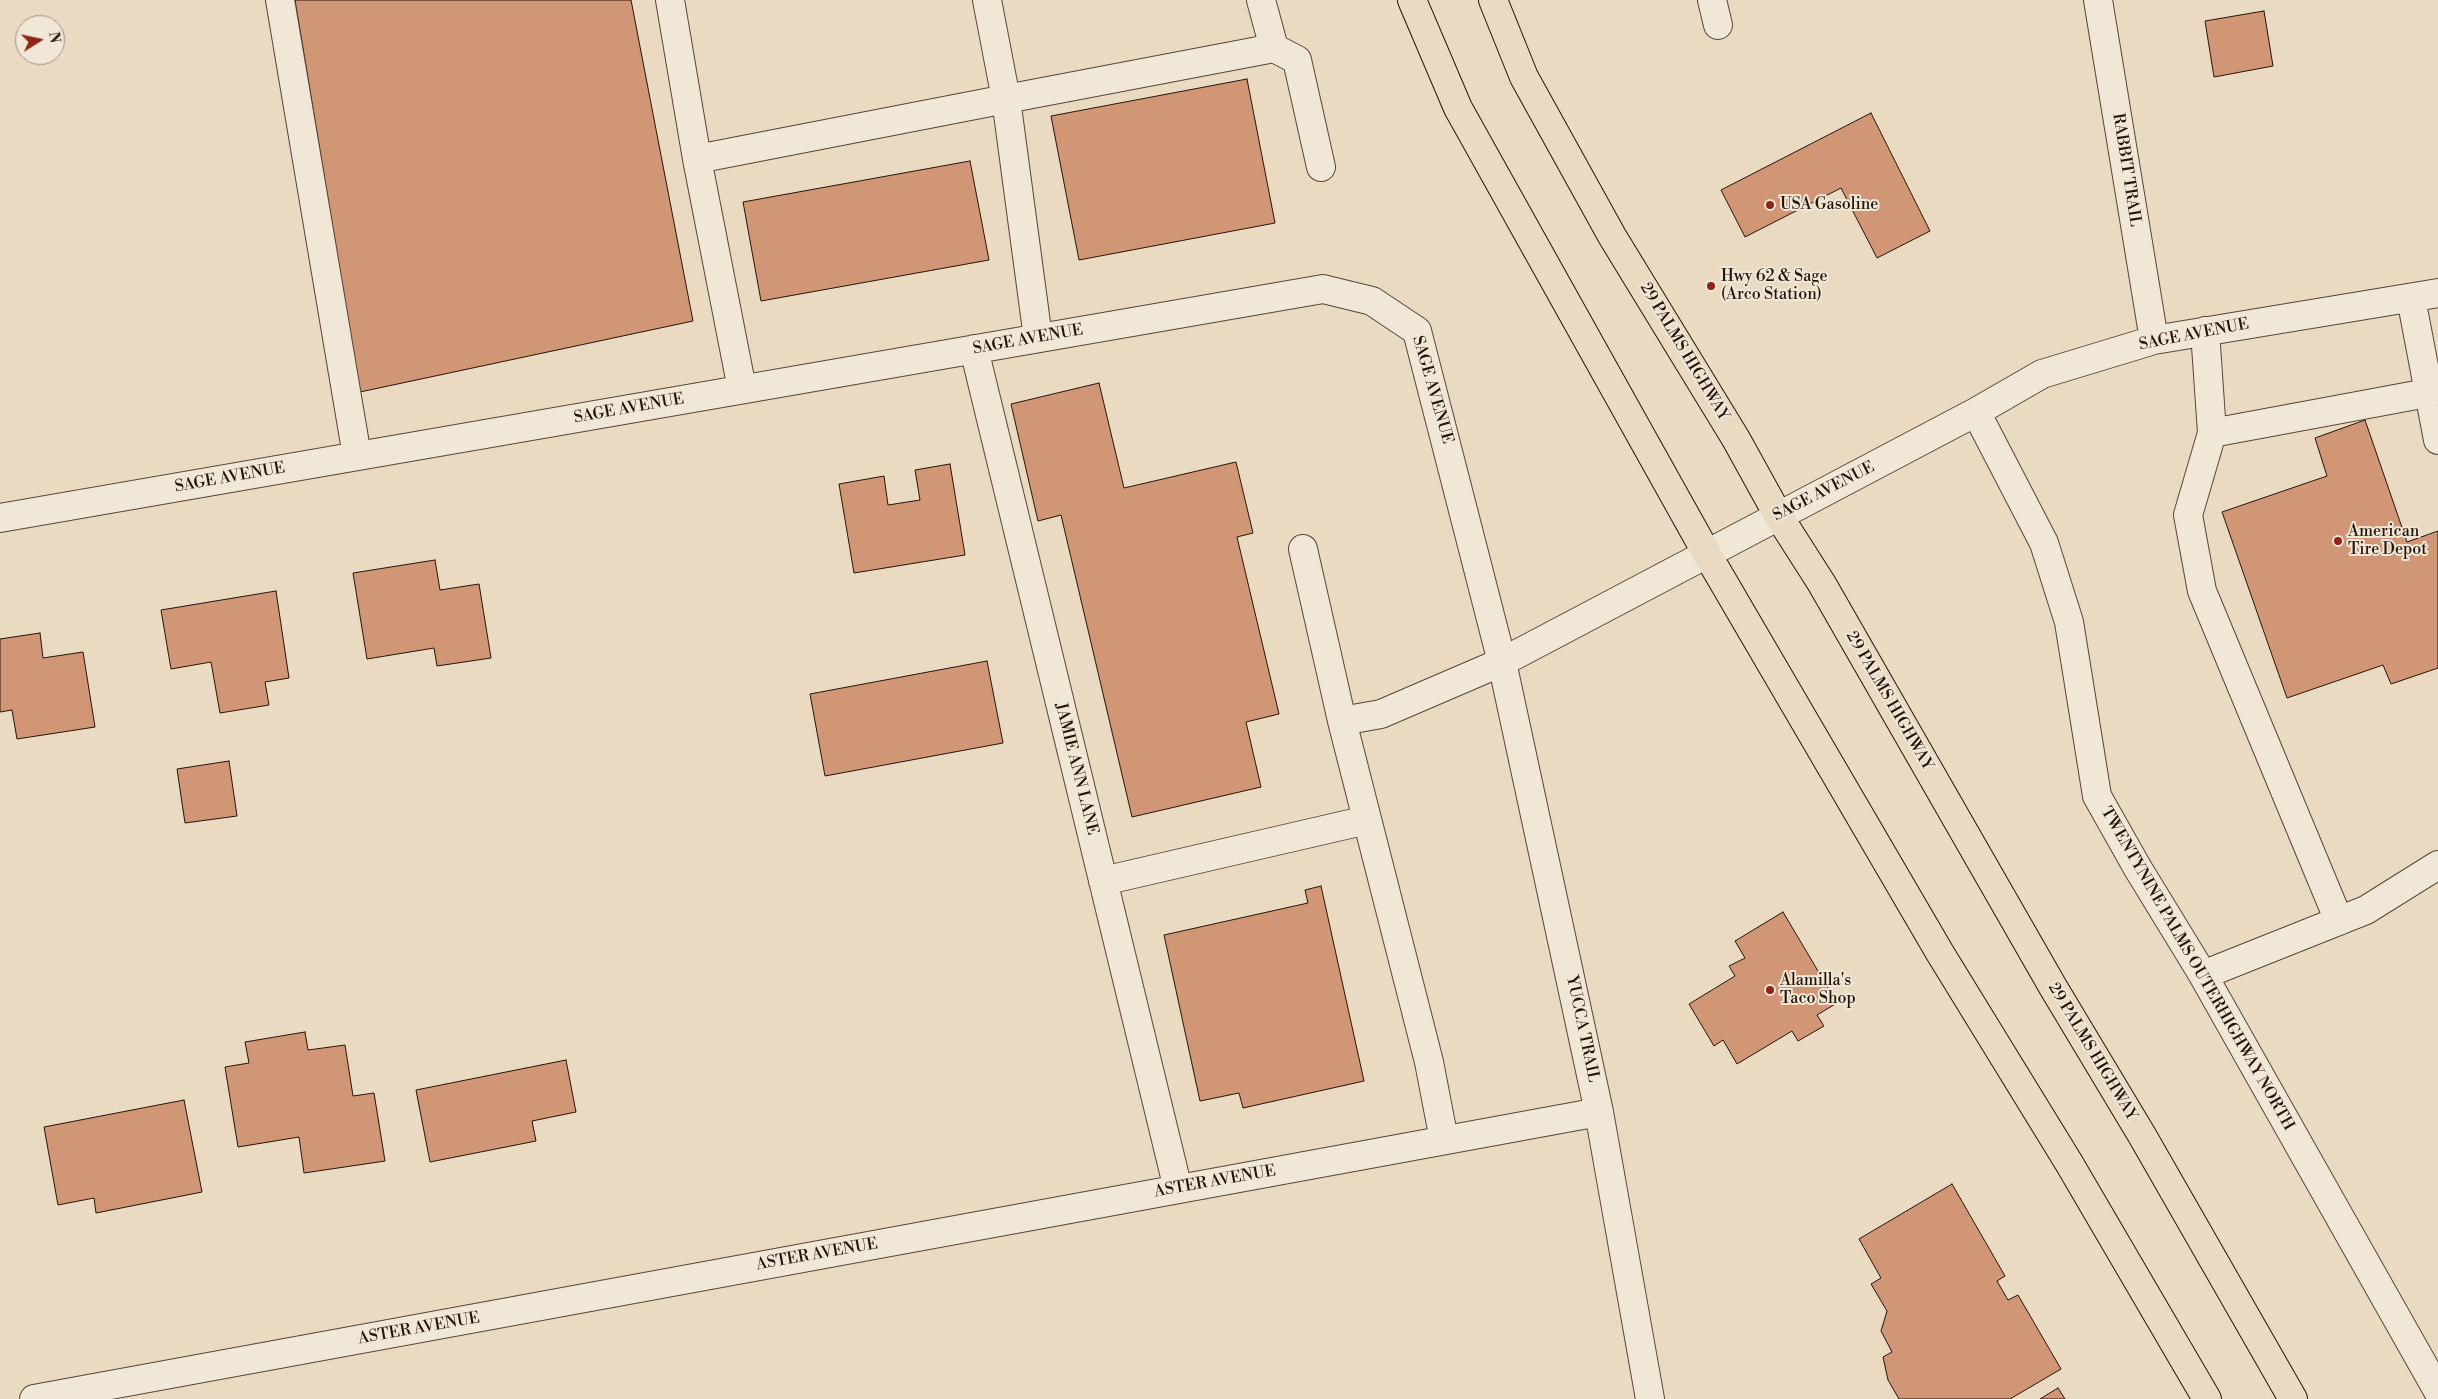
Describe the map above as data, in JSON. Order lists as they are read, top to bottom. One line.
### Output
{"streets":{"main road":["29 PALMS HIGHWAY"],"street":["RABBIT TRAIL","SAGE AVENUE","JAMIE ANN LANE","TWENTYNINE PALMS OUTERHIGHWAY NORTH","YUCCA TRAIL","ASTER AVENUE"]},"crossings":[["RABBIT TRAIL","SAGE AVENUE"],["SAGE AVENUE","29 PALMS HIGHWAY"],["SAGE AVENUE","JAMIE ANN LANE"],["SAGE AVENUE","TWENTYNINE PALMS OUTERHIGHWAY NORTH"],["SAGE AVENUE","YUCCA TRAIL"],["JAMIE ANN LANE","ASTER AVENUE"],["YUCCA TRAIL","ASTER AVENUE"]],"places":["USA Gasoline","Hwy 62 & Sage (Arco Station)","American Tire Depot","Alamilla's Taco Shop"],"north":"right"}
